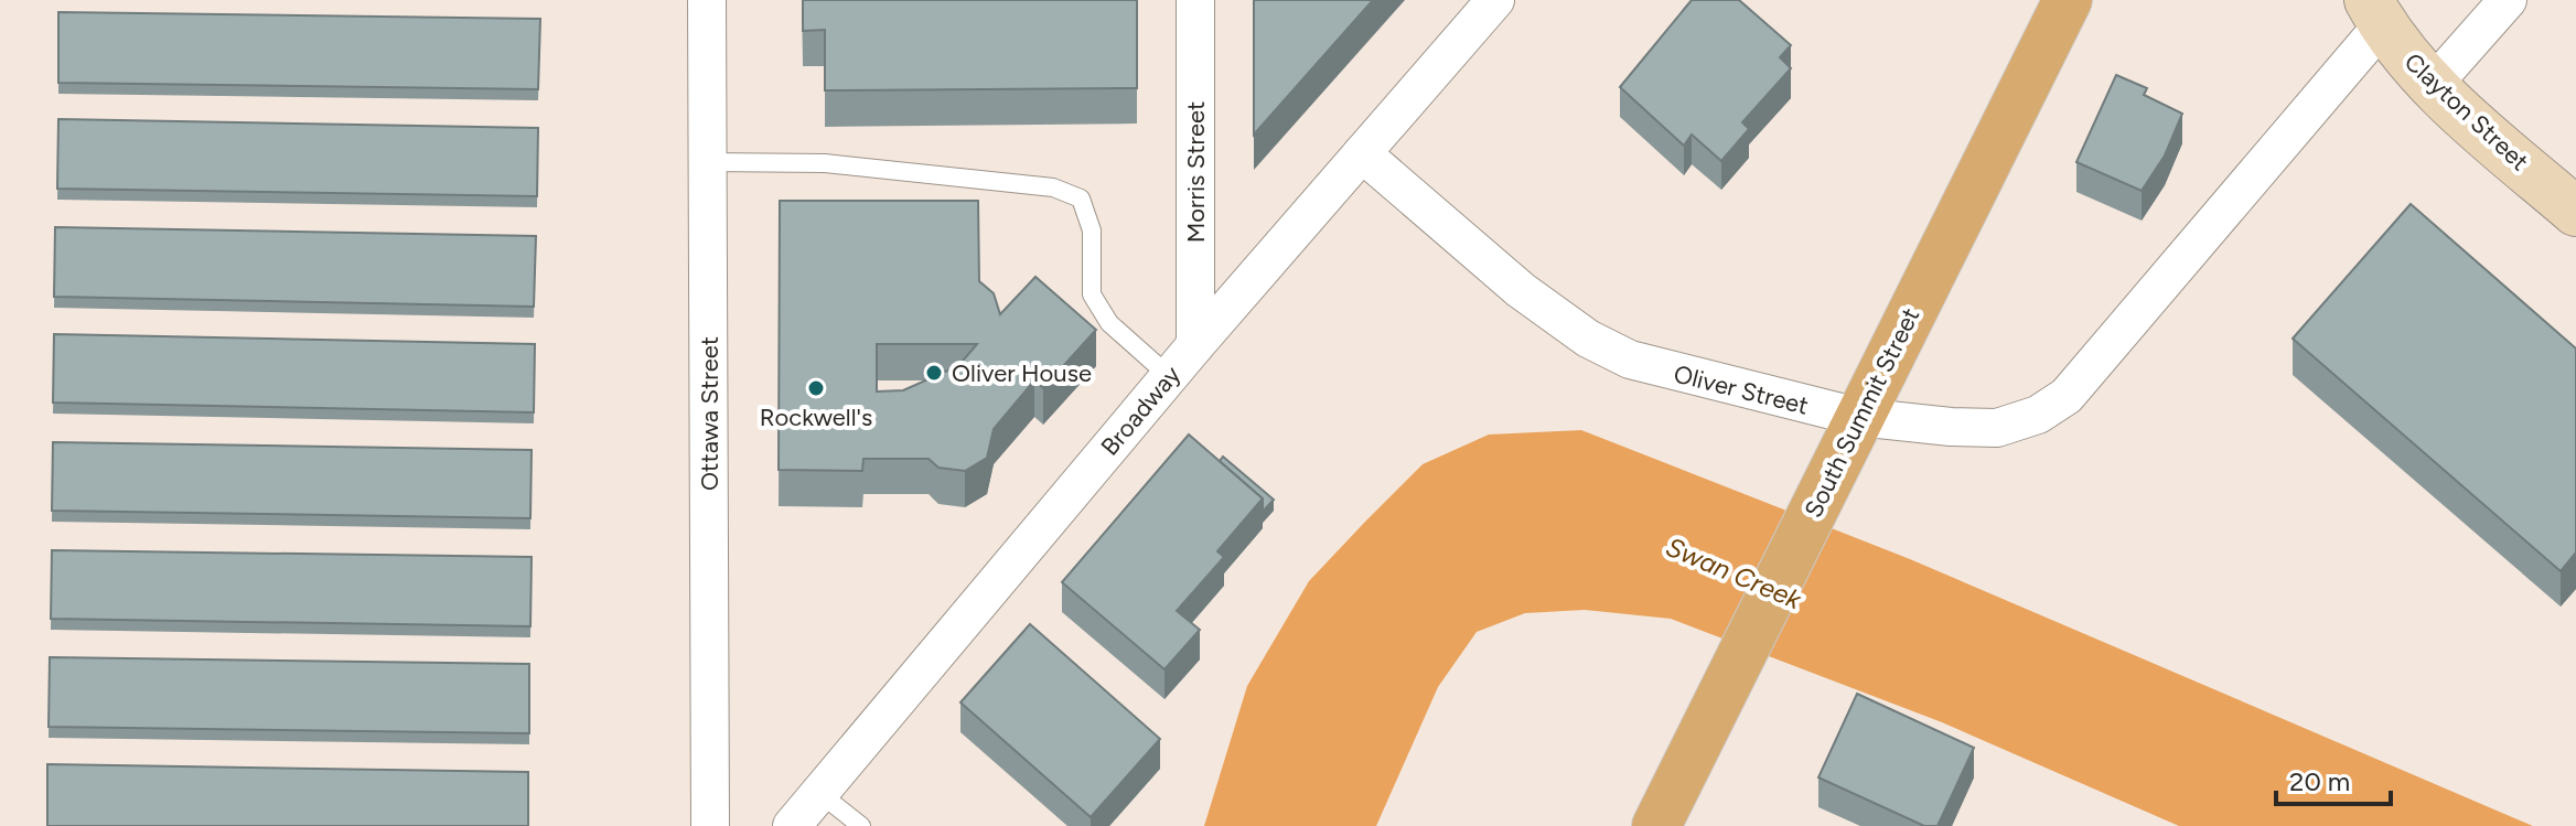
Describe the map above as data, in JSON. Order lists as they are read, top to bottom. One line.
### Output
{"streets":{"main road":["South Summit Street"],"street":["Clayton Street","Morris Street","Oliver Street","Broadway","Ottawa Street"]},"crossings":[["Clayton Street","Oliver Street"],["Morris Street","Broadway"],["Oliver Street","Broadway"],["Oliver Street","South Summit Street"]],"water":["Swan Creek"],"places":["Oliver House","Rockwell's"],"scale_bar":"20 m"}
